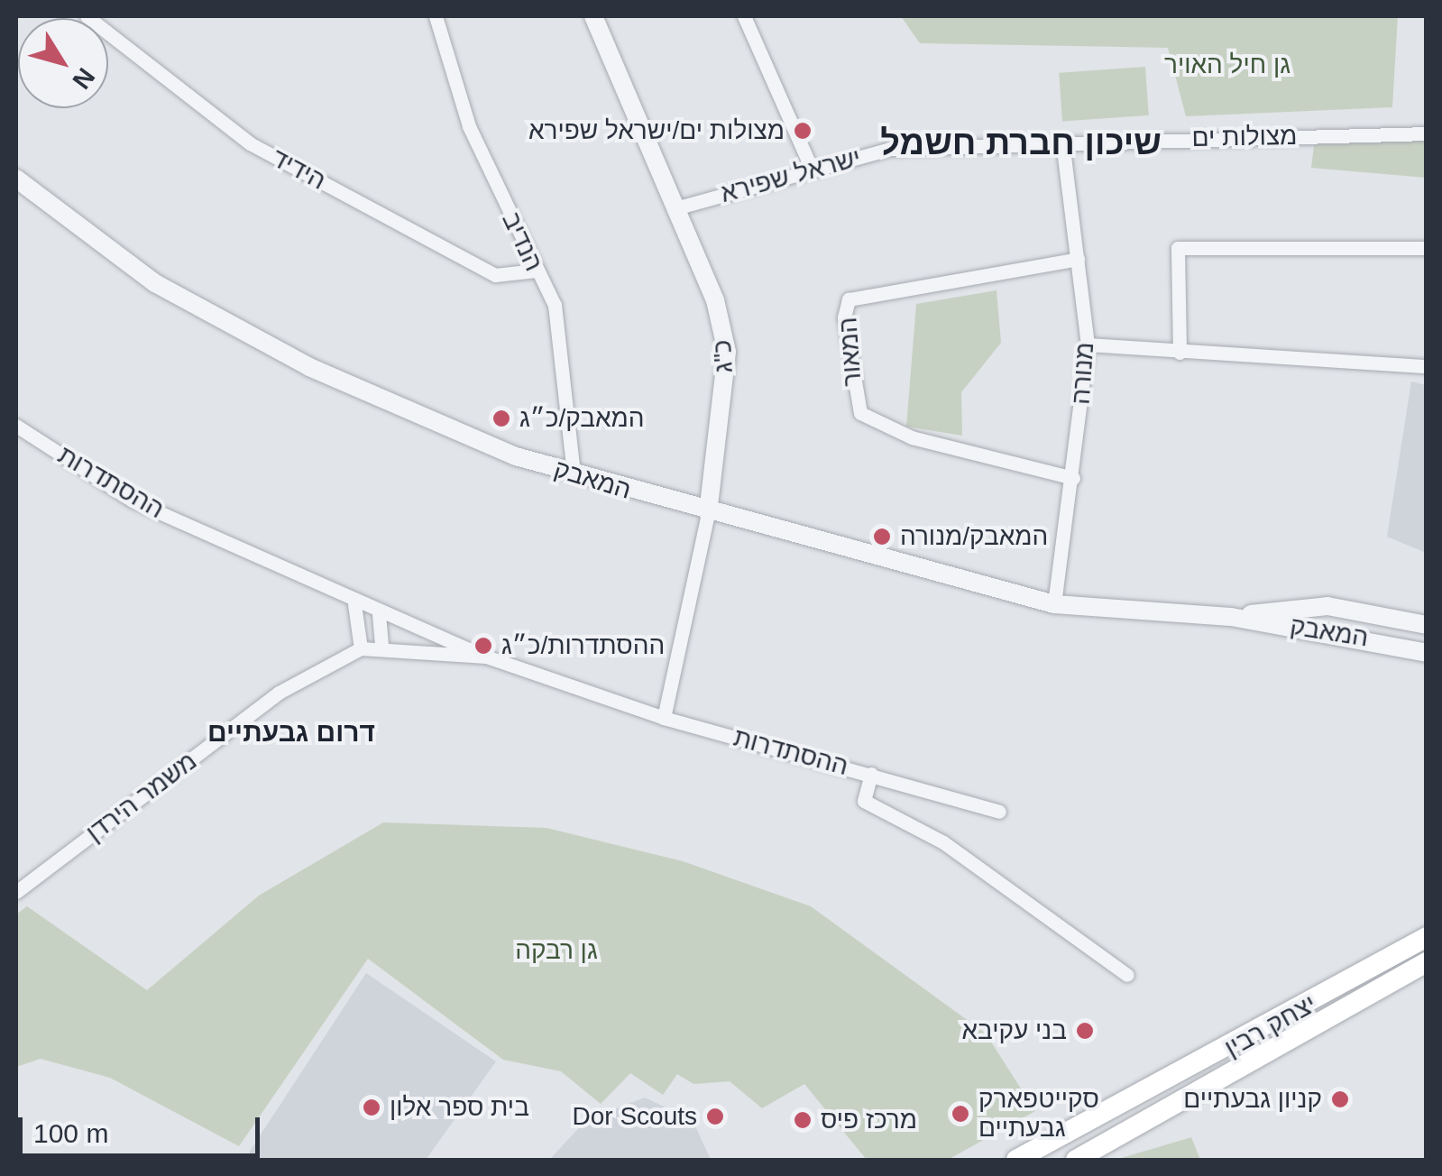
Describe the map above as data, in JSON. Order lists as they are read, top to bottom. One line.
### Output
{"streets":{"main road":["יצחק רבין"],"street":["מצולות ים","הידיד","ישראל שפירא","הנדיב","המאור","כ\"ג","מנורה","המאבק","ההסתדרות","משמר הירדן"]},"crossings":[["מצולות ים","ישראל שפירא"],["מצולות ים","מנורה"],["הידיד","הנדיב"],["ישראל שפירא","כ\"ג"],["ישראל שפירא","מנורה"],["הנדיב","המאבק"],["המאור","מנורה"],["כ\"ג","המאבק"],["כ\"ג","ההסתדרות"],["מנורה","המאבק"],["ההסתדרות","משמר הירדן"]],"districts":["שיכון חברת חשמל","דרום גבעתיים"],"parks":["גן חיל האויר","גן רבקה"],"places":["מצולות ים/ישראל שפירא","המאבק/כ״ג","המאבק/מנורה","ההסתדרות/כ״ג","בני עקיבא","קניון גבעתיים","בית ספר אלון","סקייטפארק גבעתיים","Dor Scouts","מרכז פיס"],"scale_bar":"100 m","north":"bottom right"}
